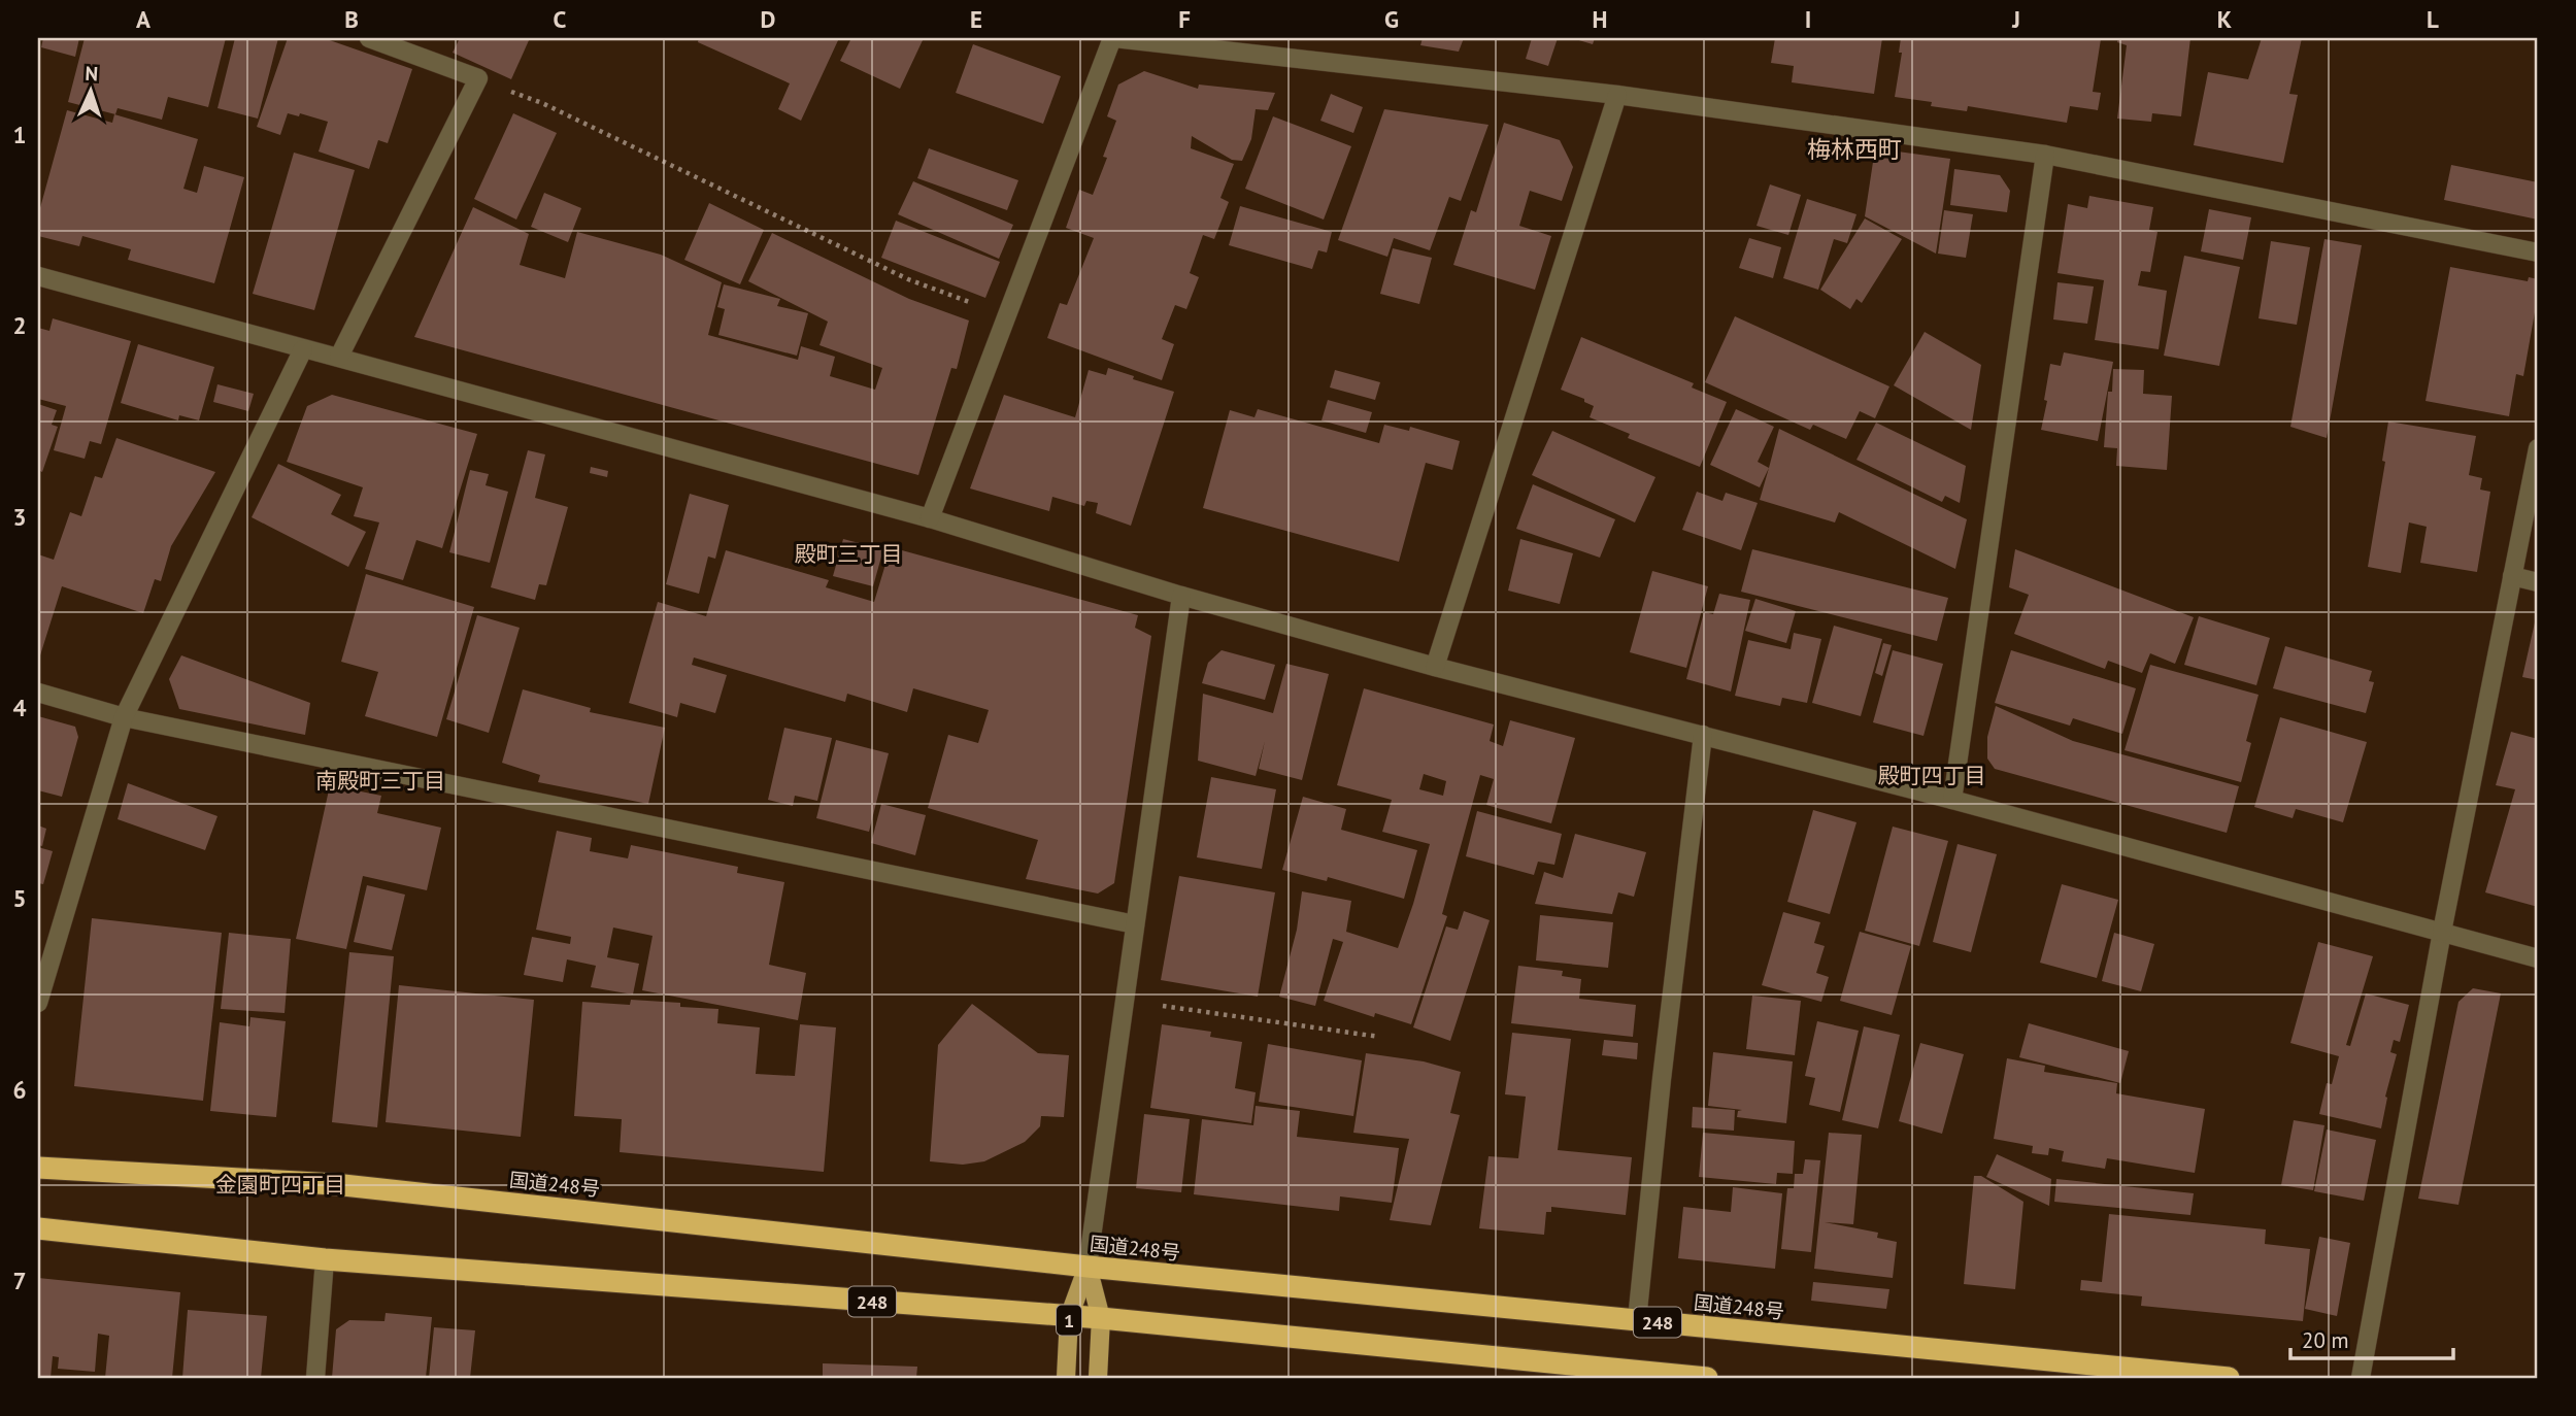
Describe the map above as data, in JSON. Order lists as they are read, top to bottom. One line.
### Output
{"streets":{"highway":["国道248号","248"],"main road":["1"]},"crossings":[["国道248号","1"],["248","1"]],"districts":["梅林西町","殿町三丁目","殿町四丁目","南殿町三丁目","金園町四丁目"],"scale_bar":"20 m","north":"top","grid":{"columns":["A","B","C","D","E","F","G","H","I","J","K","L"],"rows":["1","2","3","4","5","6","7"]}}
